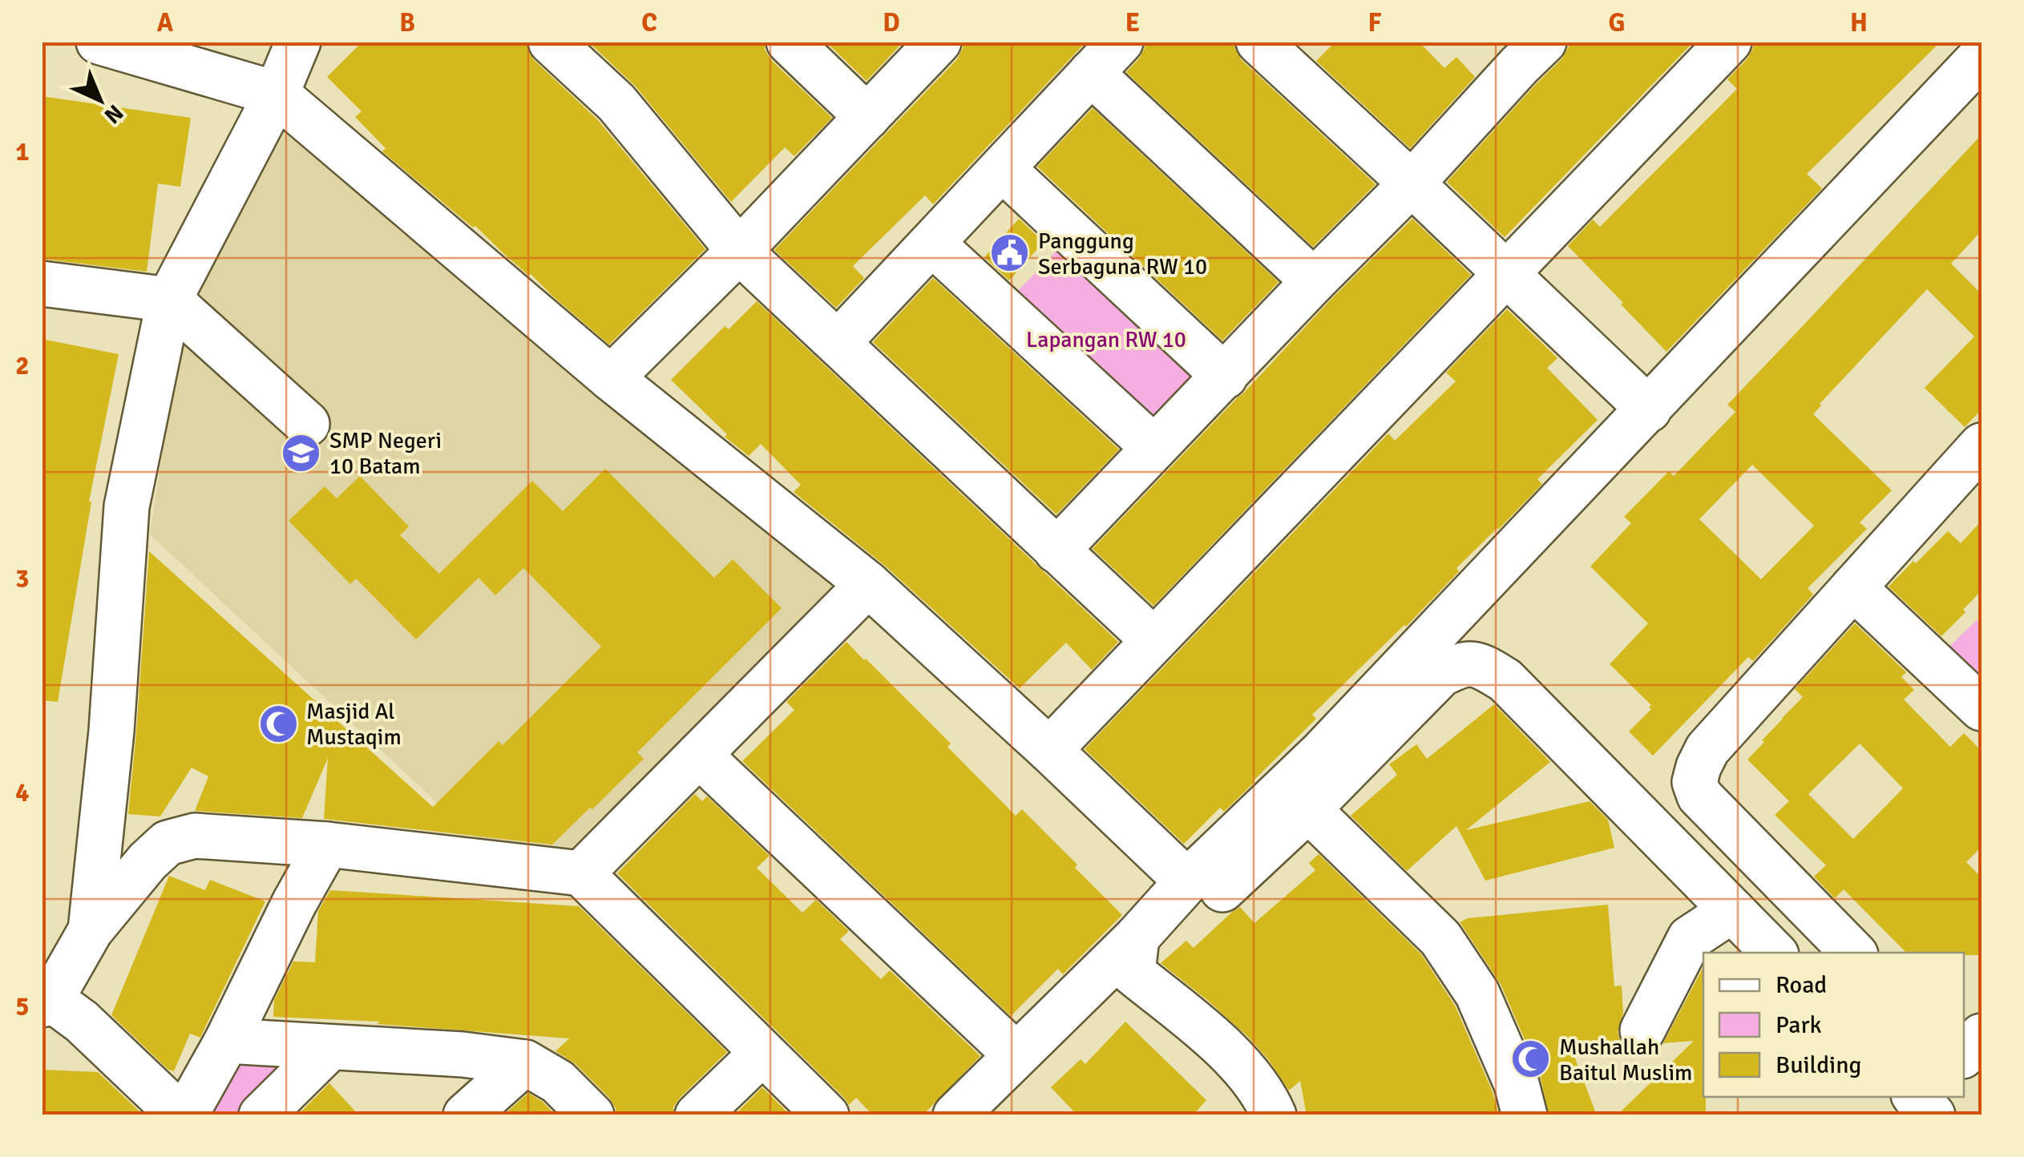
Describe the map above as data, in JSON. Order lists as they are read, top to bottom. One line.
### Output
{"parks":["Lapangan RW 10"],"places":{"public building":["Panggung Serbaguna RW 10"],"school or university":["SMP Negeri 10 Batam"],"mosque":["Masjid Al Mustaqim","Mushallah Baitul Muslim"]},"legend":["Road","Park","Building"],"north":"bottom right","grid":{"columns":["A","B","C","D","E","F","G","H"],"rows":["1","2","3","4","5"]}}
